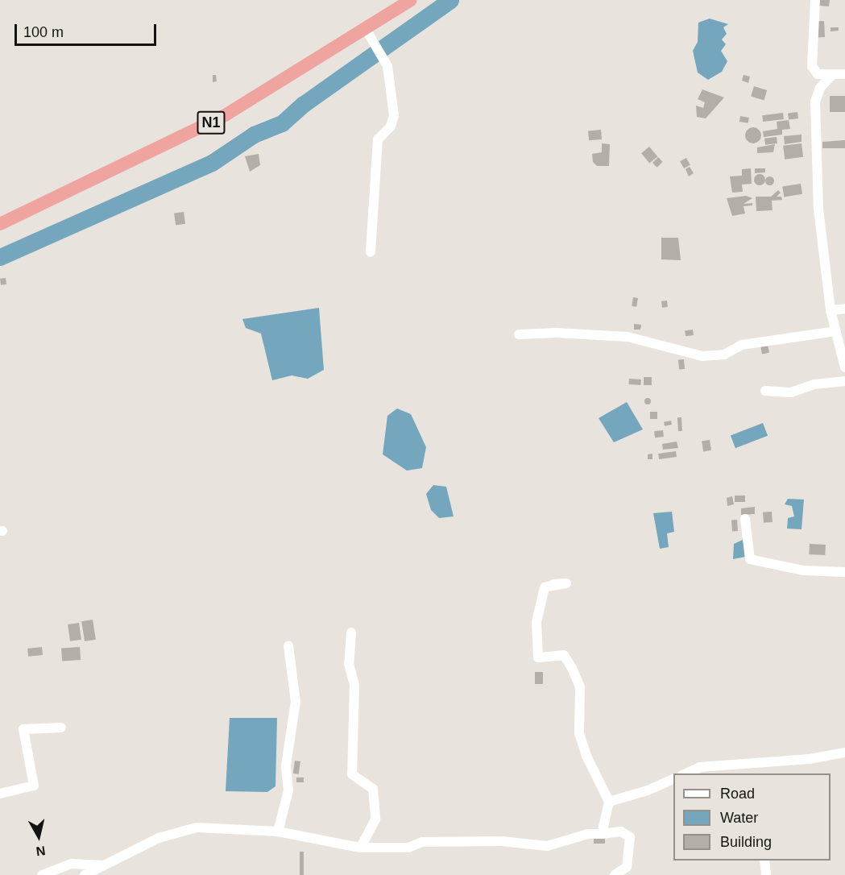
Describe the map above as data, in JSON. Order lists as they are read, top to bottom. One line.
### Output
{"streets":{"highway":["N1"]},"legend":["Road","Water","Building"],"scale_bar":"100 m","north":"bottom"}
